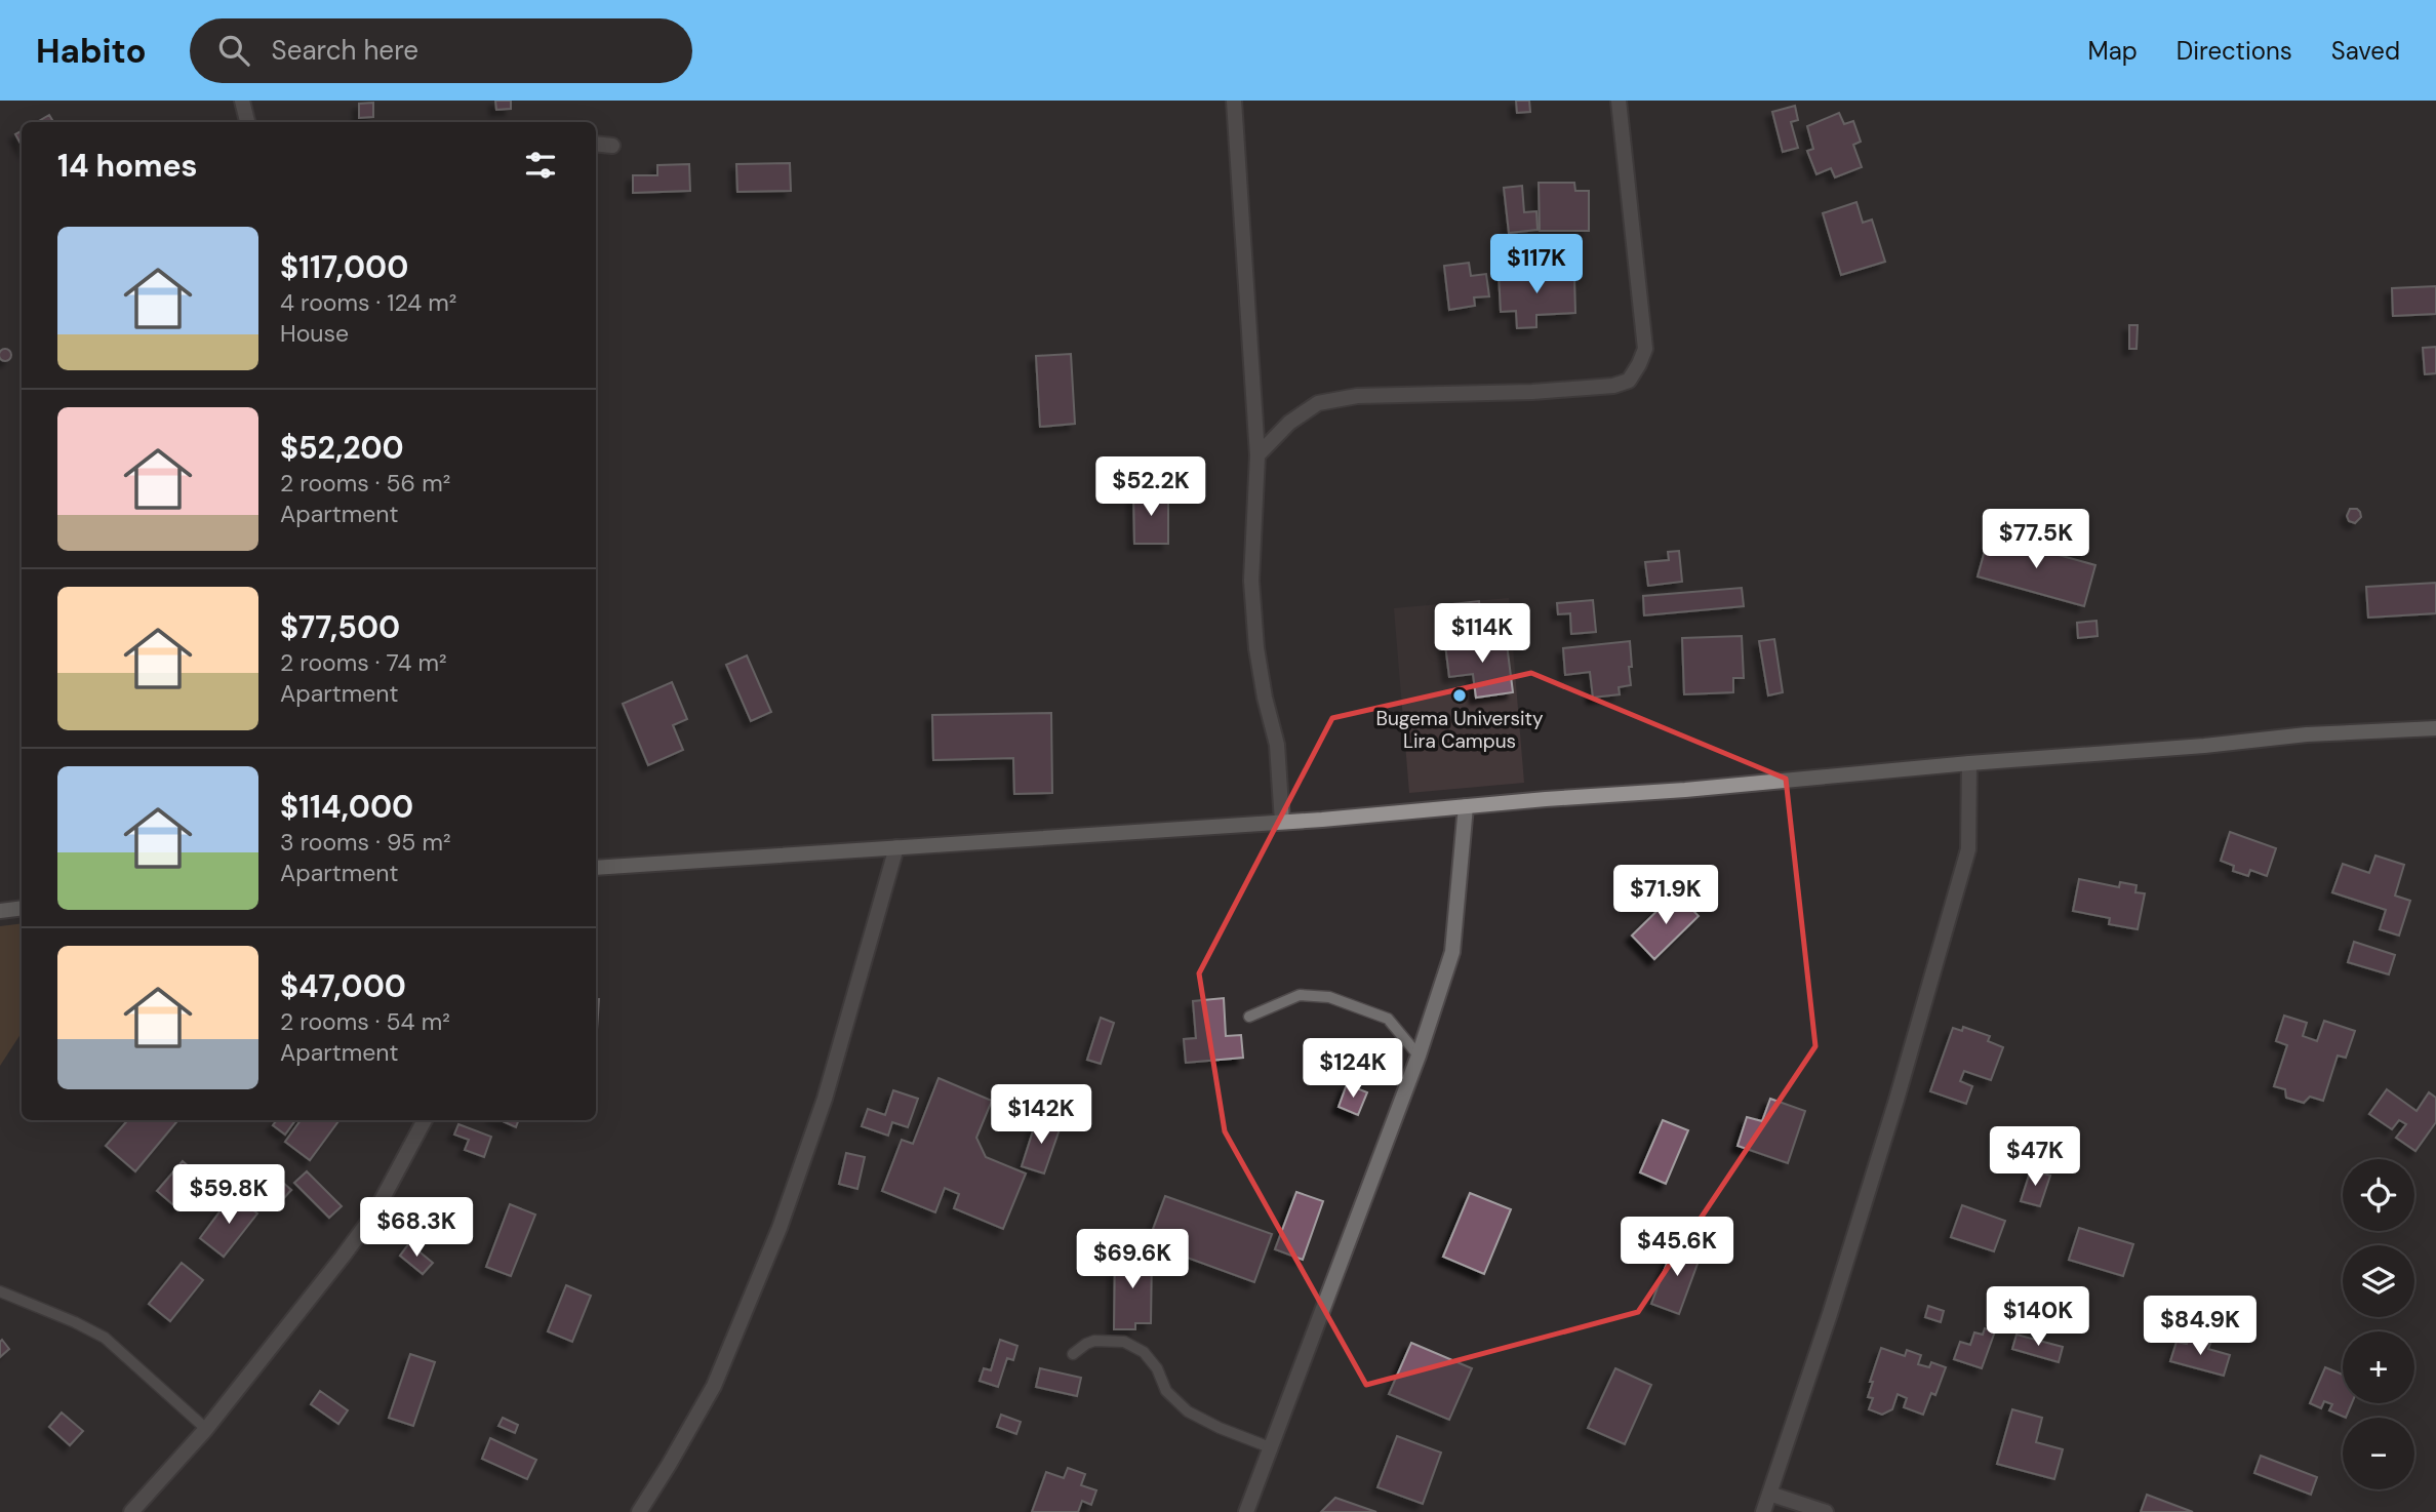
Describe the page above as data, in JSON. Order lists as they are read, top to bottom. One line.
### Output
{"places":["Bugema University Lira Campus"],"page":{"header":"Habito","search":"Search here","nav":["Map","Directions","Saved"],"heading":"14 homes","list":[{"name":"$117,000","note":"4 rooms · 124 m² · House"},{"name":"$52,200","note":"2 rooms · 56 m² · Apartment"},{"name":"$77,500","note":"2 rooms · 74 m² · Apartment"},{"name":"$114,000","note":"3 rooms · 95 m² · Apartment"},{"name":"$47,000","note":"2 rooms · 54 m² · Apartment"}],"price":["$117K","$52.2K","$77.5K","$114K","$71.9K","$124K","$142K","$47K","$59.8K","$68.3K","$45.6K","$69.6K","$140K","$84.9K"],"map_buttons":["+","−"]}}
